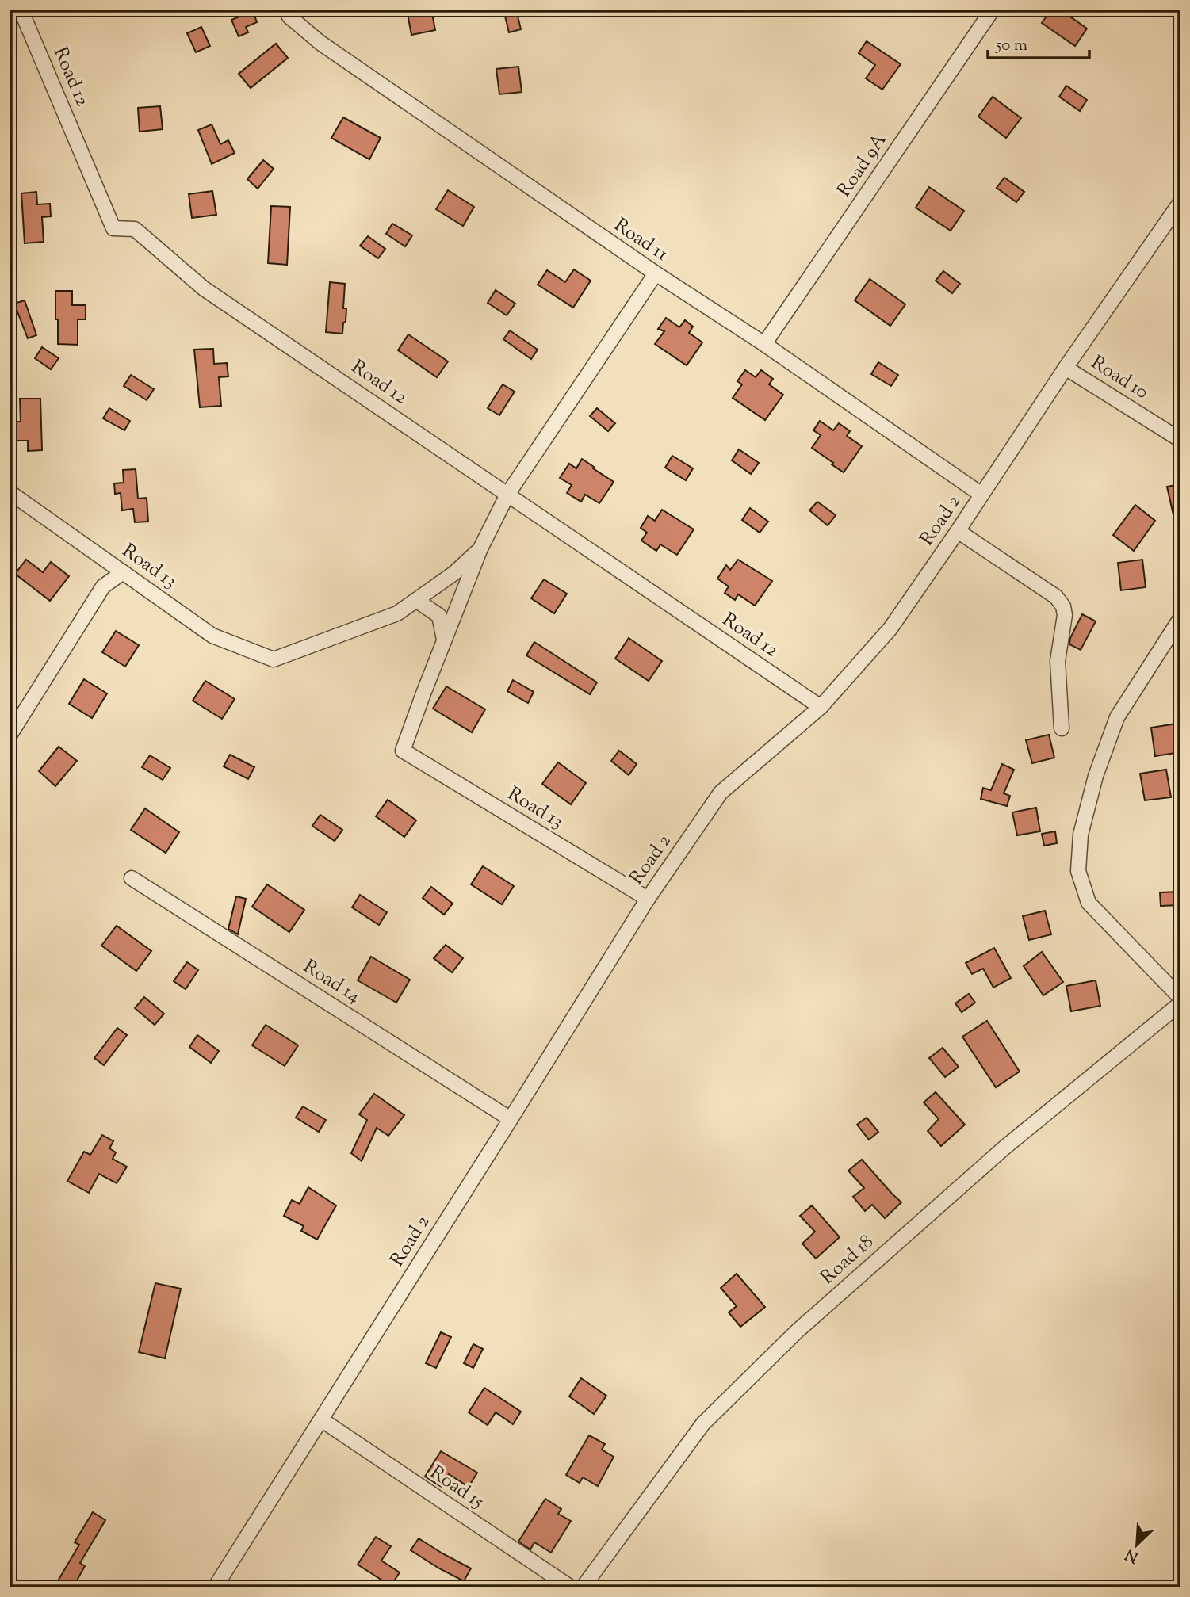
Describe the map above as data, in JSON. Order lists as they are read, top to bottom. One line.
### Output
{"streets":{"street":["Road 12","Road 9A","Road 11","Road 10","Road 2","Road 13","Road 14","Road 18","Road 15"]},"crossings":[["Road 12","Road 2"],["Road 9A","Road 11"],["Road 11","Road 2"],["Road 10","Road 2"],["Road 2","Road 13"],["Road 2","Road 14"],["Road 2","Road 15"]],"scale_bar":"50 m","north":"bottom left"}
